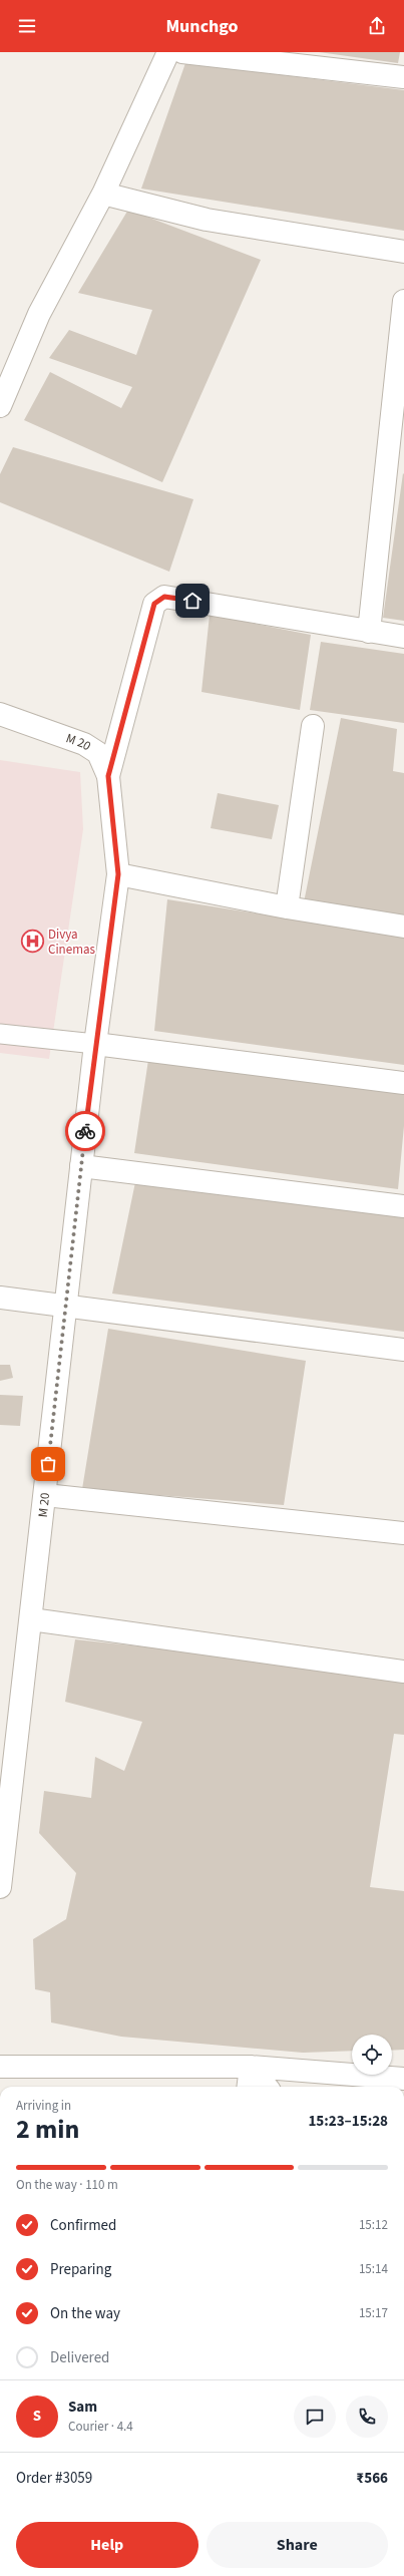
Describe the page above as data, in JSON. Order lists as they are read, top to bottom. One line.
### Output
{"streets":{"street":["M 20"]},"places":{"hospital":["Divya Cinemas"]},"page":{"header":"Munchgo","heading":["2 min","Arriving in","15:23–15:28"],"panel":["Sam","Courier · 4.4","Order #3059","₹566"],"bar":"On the way · 110 m","list":[["Confirmed","15:12"],["Preparing","15:14"],["On the way","15:17"],"Delivered"],"round":"S","buttons":["Help","Share"]}}
